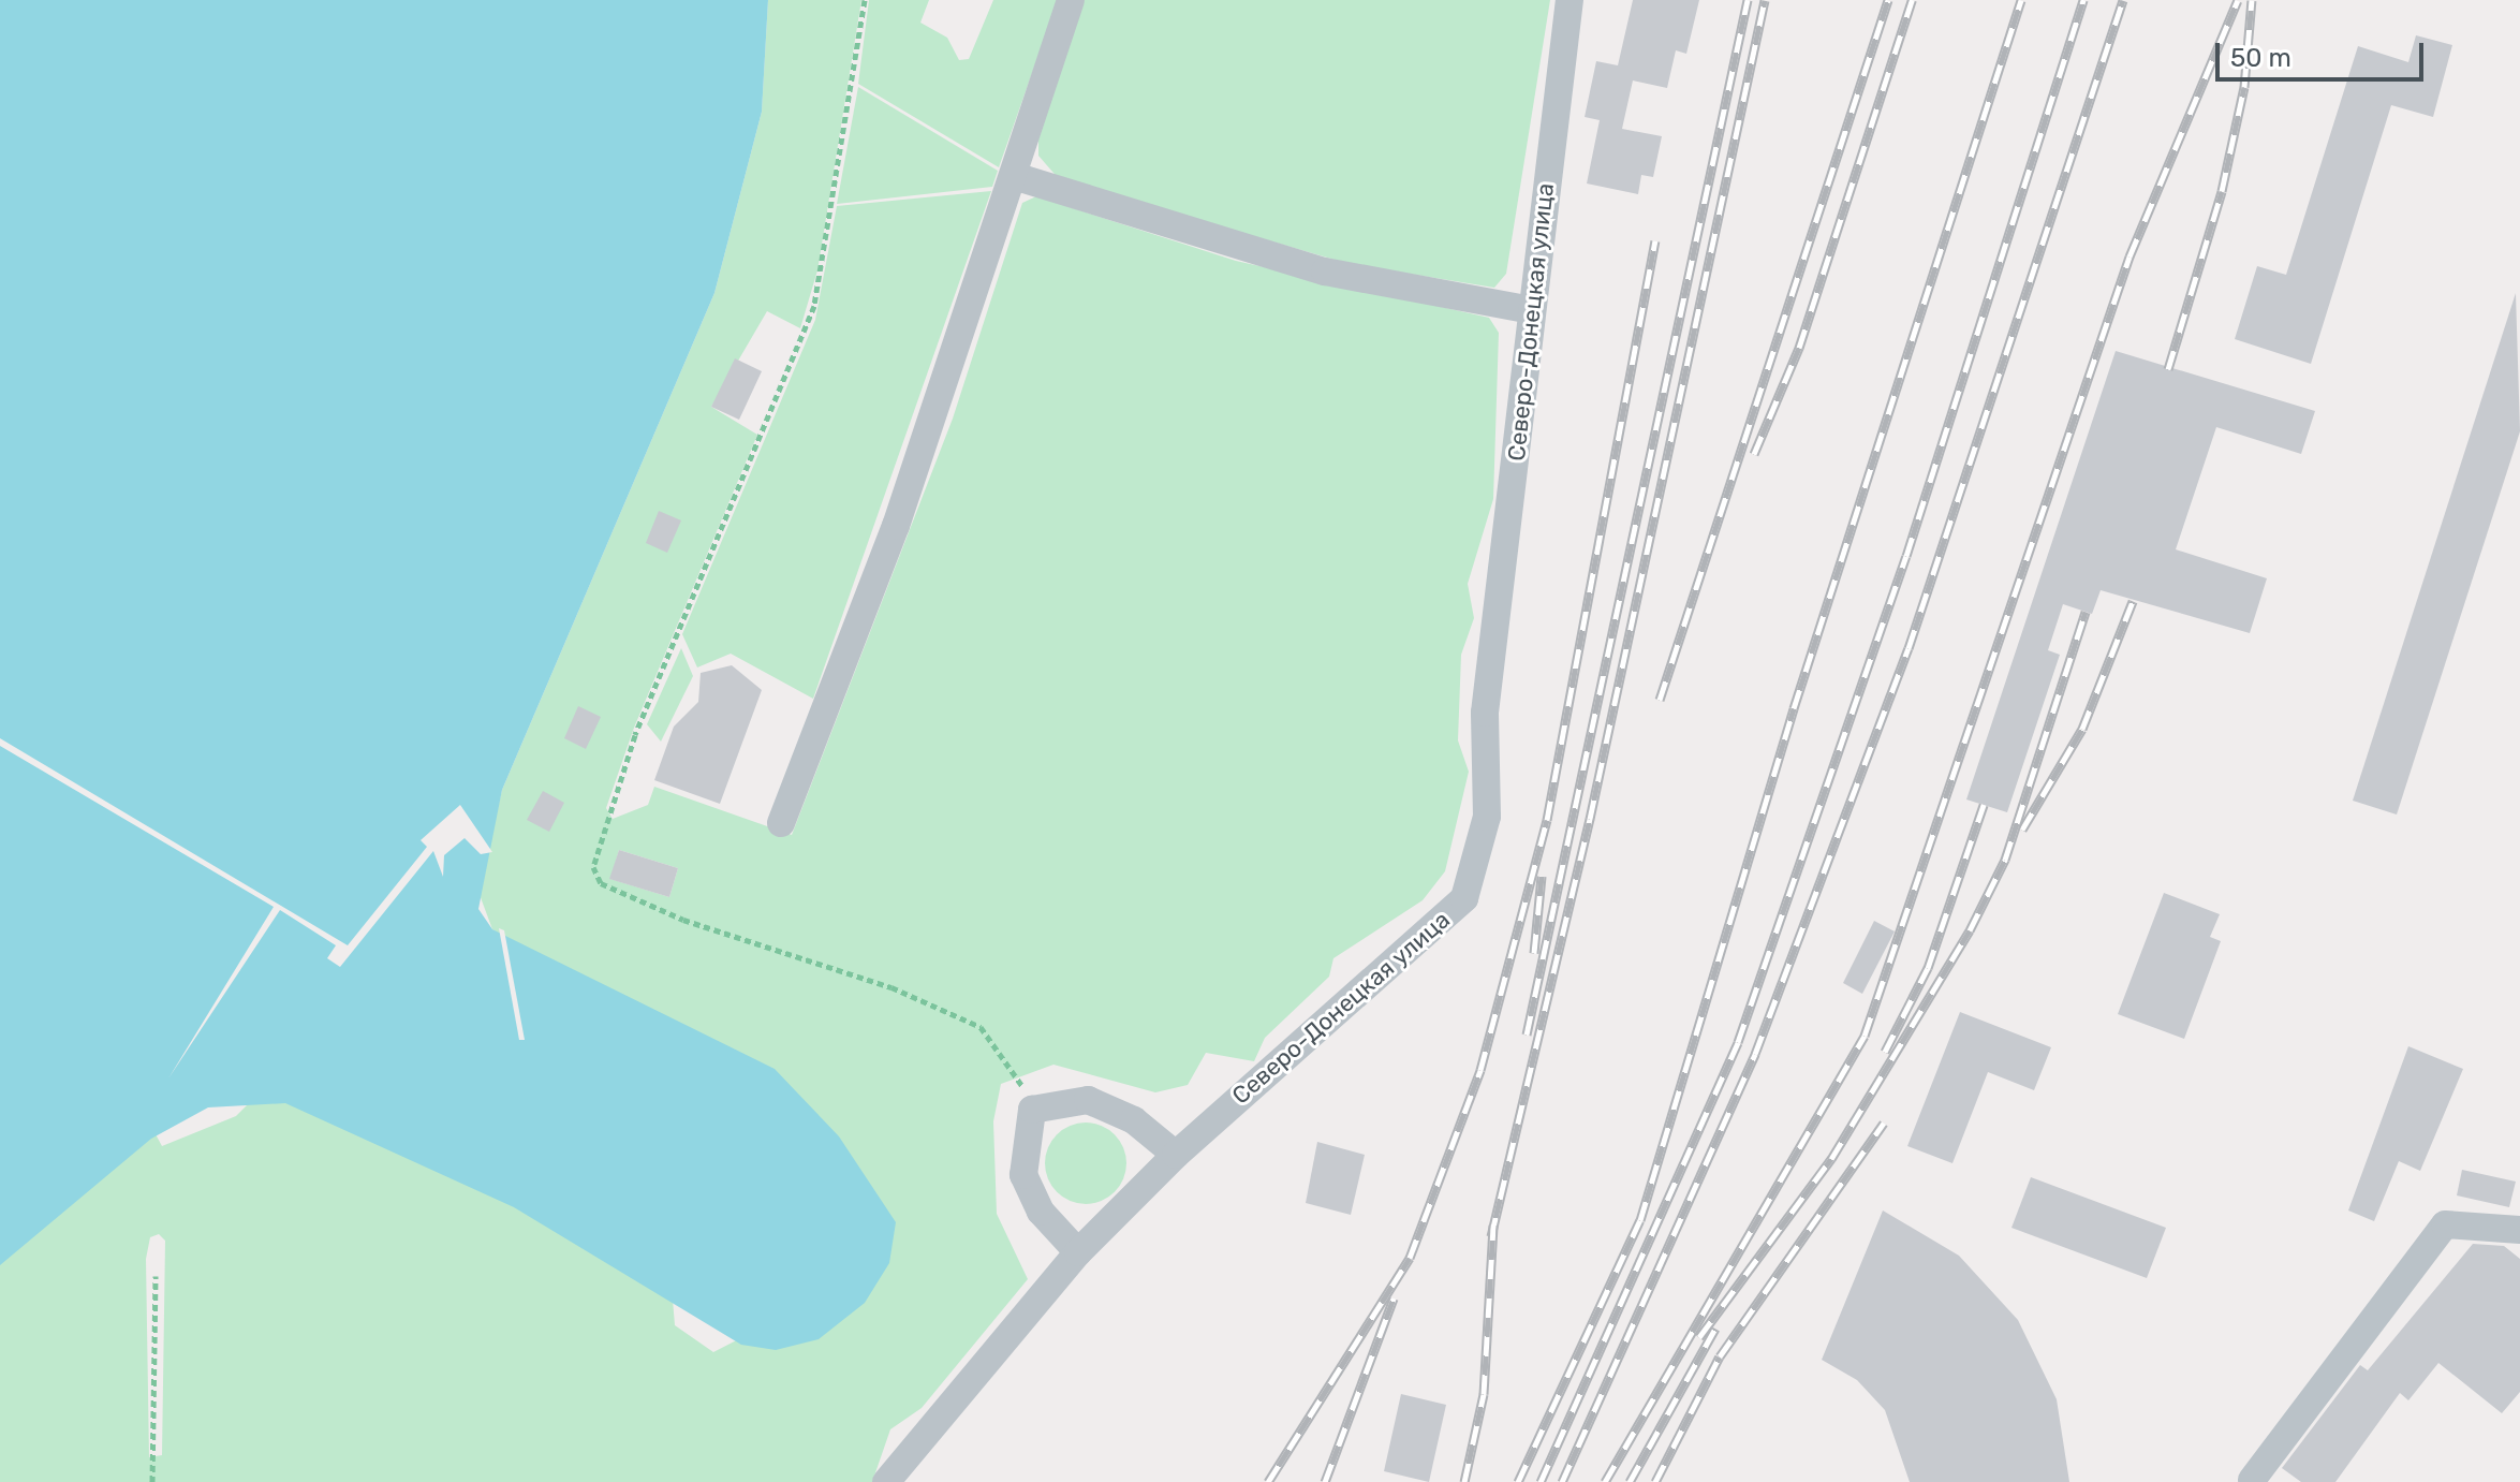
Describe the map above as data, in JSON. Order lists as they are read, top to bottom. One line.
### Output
{"streets":{"street":["Северо-Донецкая улица"]},"scale_bar":"50 m"}
